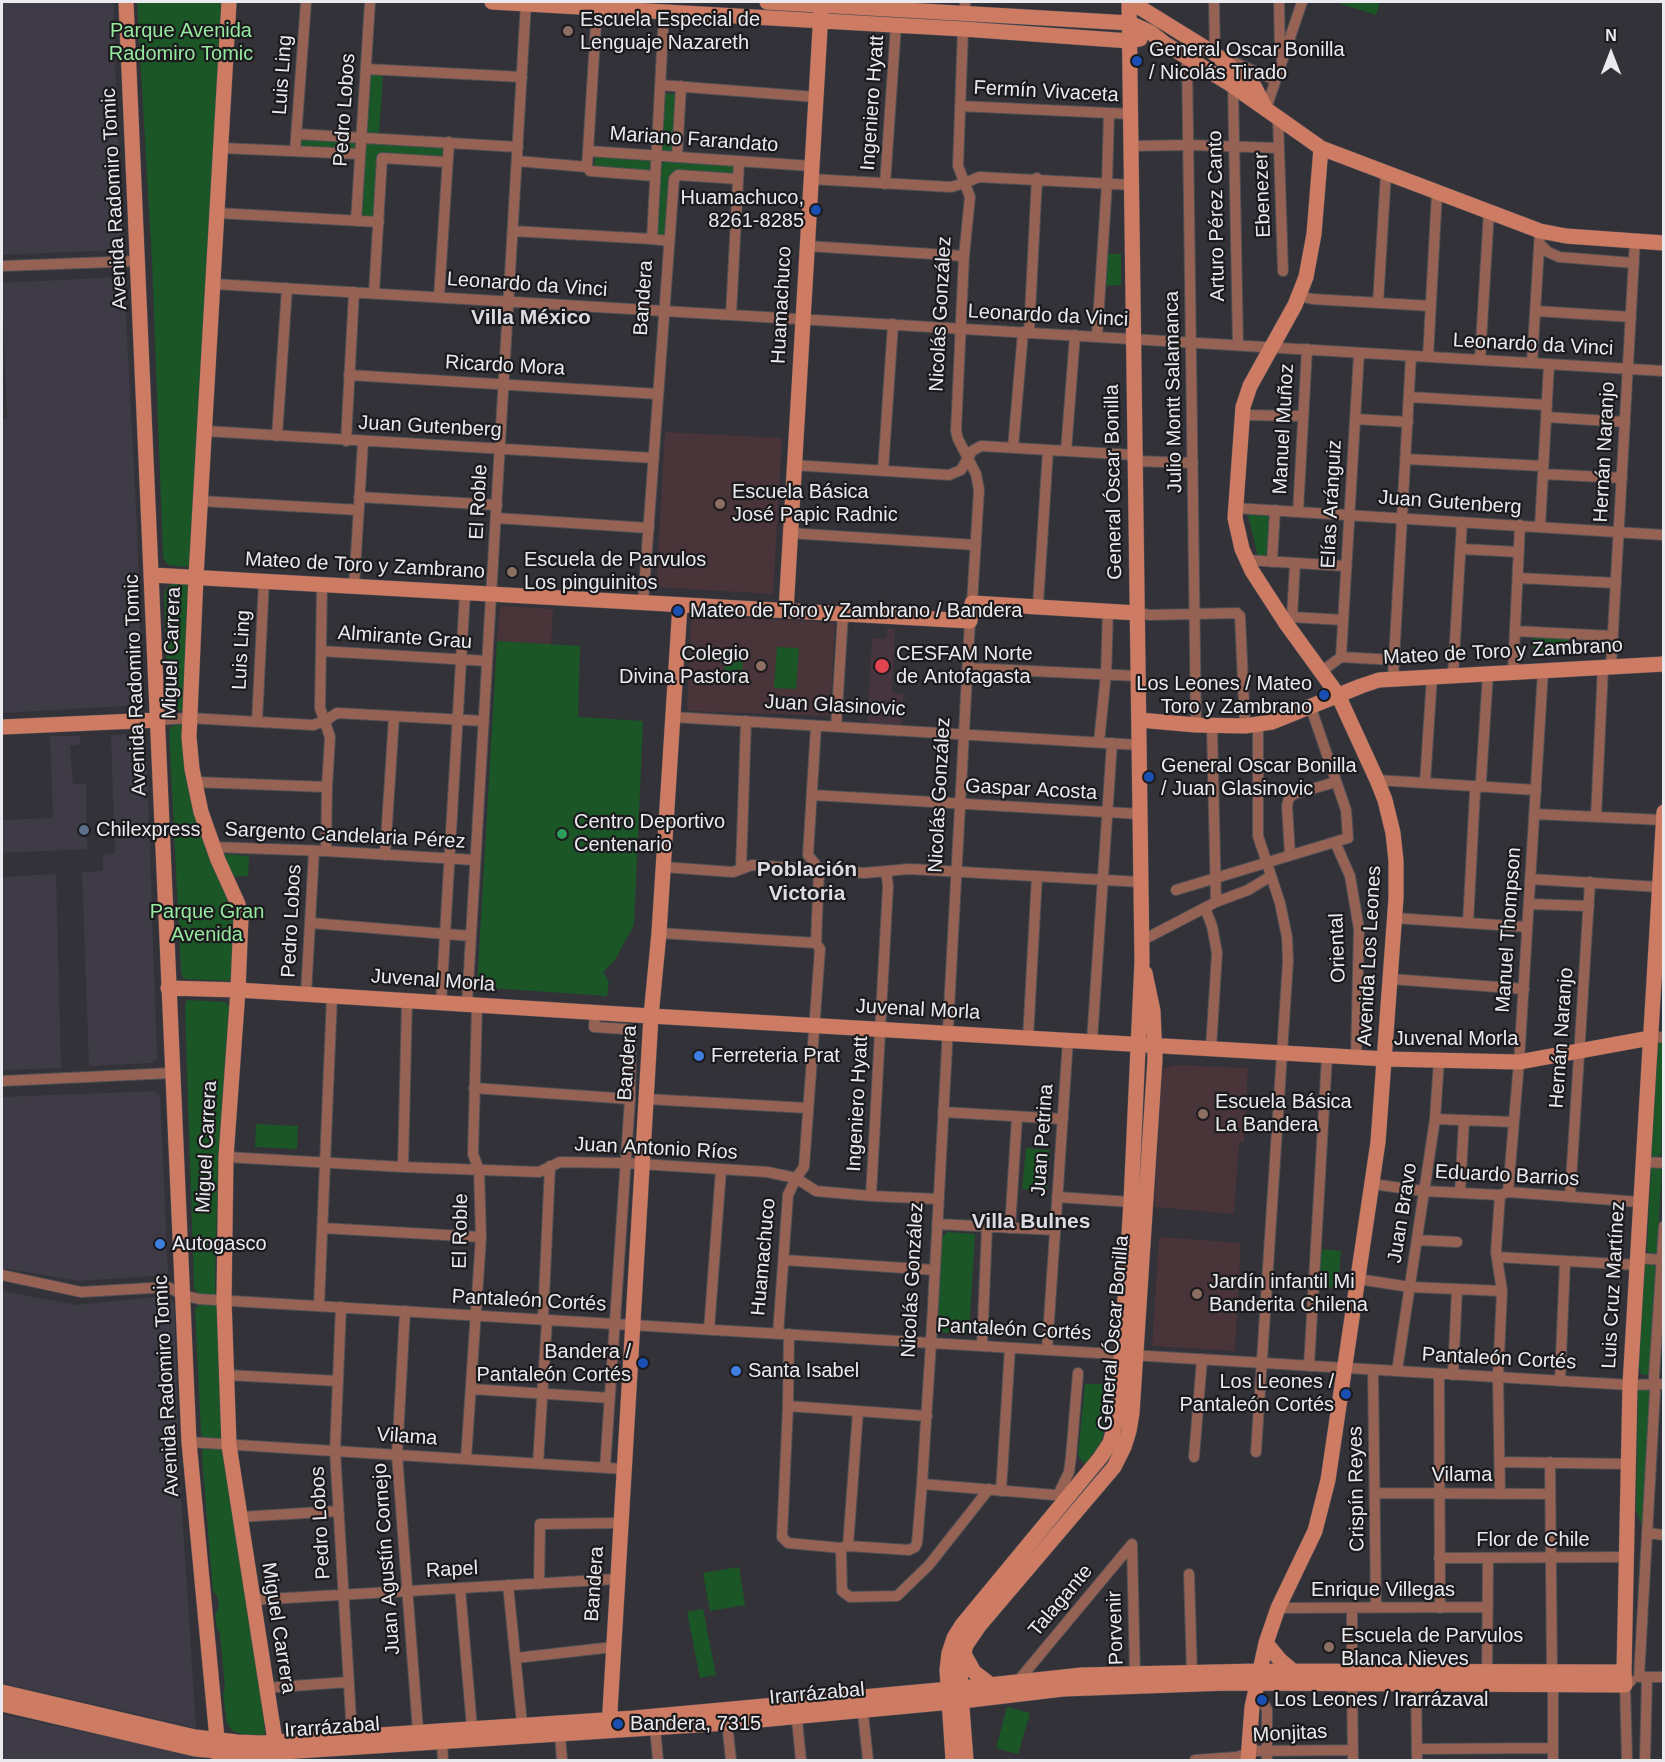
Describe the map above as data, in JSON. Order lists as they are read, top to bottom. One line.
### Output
{"streets":{"street":["Luis Ling","Fermín Vivaceta","Ingeniero Hyatt","Pedro Lobos","Mariano Farandato","Ebenezer","Avenida Radomiro Tomic","Arturo Pérez Canto","Leonardo da Vinci","Bandera","Huamachuco","Nicolás González","Ricardo Mora","Julio Montt Salamanca","Juan Gutenberg","Manuel Muñoz","Hernán Naranjo","General Óscar Bonilla","El Roble","Elías Aránguiz","Mateo de Toro y Zambrano","Almirante Grau","Miguel Carrera","Juan Glasinovic","Gaspar Acosta","Sargento Candelaria Pérez","Manuel Thompson","Oriental","Avenida Los Leones","Juvenal Morla","Juan Petrina","Juan Antonio Ríos","Eduardo Barrios","Juan Bravo","Luis Cruz Martínez","Pantaleón Cortés","Vilama","Crispín Reyes","Flor de Chile","Juan Agustín Cornejo","Rapel","Enrique Villegas","Talagante","Porvenir","Irarrázabal","Monjitas"]},"crossings":[["Luis Ling","Mateo de Toro y Zambrano"],["Fermín Vivaceta","Nicolás González"],["Fermín Vivaceta","General Óscar Bonilla"],["Ingeniero Hyatt","Mariano Farandato"],["Ingeniero Hyatt","Juvenal Morla"],["Ingeniero Hyatt","Juan Antonio Ríos"],["Pedro Lobos","Leonardo da Vinci"],["Pedro Lobos","Mateo de Toro y Zambrano"],["Pedro Lobos","Almirante Grau"],["Pedro Lobos","Sargento Candelaria Pérez"],["Pedro Lobos","Juvenal Morla"],["Pedro Lobos","Pantaleón Cortés"],["Pedro Lobos","Vilama"],["Pedro Lobos","Rapel"],["Pedro Lobos","Irarrázabal"],["Mariano Farandato","Bandera"],["Mariano Farandato","Huamachuco"],["Mariano Farandato","Nicolás González"],["Mariano Farandato","General Óscar Bonilla"],["Avenida Radomiro Tomic","Mateo de Toro y Zambrano"],["Avenida Radomiro Tomic","Juvenal Morla"],["Avenida Radomiro Tomic","Pantaleón Cortés"],["Avenida Radomiro Tomic","Vilama"],["Avenida Radomiro Tomic","Irarrázabal"],["Arturo Pérez Canto","Leonardo da Vinci"],["Leonardo da Vinci","Bandera"],["Leonardo da Vinci","Huamachuco"],["Leonardo da Vinci","Nicolás González"],["Leonardo da Vinci","Julio Montt Salamanca"],["Leonardo da Vinci","Manuel Muñoz"],["Leonardo da Vinci","Hernán Naranjo"],["Leonardo da Vinci","General Óscar Bonilla"],["Leonardo da Vinci","El Roble"],["Leonardo da Vinci","Elías Aránguiz"],["Leonardo da Vinci","Avenida Los Leones"],["Bandera","Ricardo Mora"],["Bandera","Juan Gutenberg"],["Bandera","Mateo de Toro y Zambrano"],["Bandera","Juan Glasinovic"],["Bandera","Juvenal Morla"],["Bandera","Juan Antonio Ríos"],["Bandera","Pantaleón Cortés"],["Bandera","Vilama"],["Bandera","Rapel"],["Bandera","Irarrázabal"],["Huamachuco","Mateo de Toro y Zambrano"],["Huamachuco","Juan Glasinovic"],["Huamachuco","Gaspar Acosta"],["Huamachuco","Juvenal Morla"],["Huamachuco","Juan Antonio Ríos"],["Huamachuco","Pantaleón Cortés"],["Nicolás González","Mateo de Toro y Zambrano"],["Nicolás González","Juan Glasinovic"],["Nicolás González","Gaspar Acosta"],["Nicolás González","Juvenal Morla"],["Nicolás González","Juan Antonio Ríos"],["Nicolás González","Pantaleón Cortés"],["Ricardo Mora","El Roble"],["Julio Montt Salamanca","Mateo de Toro y Zambrano"],["Juan Gutenberg","Manuel Muñoz"],["Juan Gutenberg","Hernán Naranjo"],["Juan Gutenberg","El Roble"],["Juan Gutenberg","Elías Aránguiz"],["Juan Gutenberg","Avenida Los Leones"],["Hernán Naranjo","Mateo de Toro y Zambrano"],["Hernán Naranjo","Juvenal Morla"],["Hernán Naranjo","Eduardo Barrios"],["General Óscar Bonilla","Mateo de Toro y Zambrano"],["General Óscar Bonilla","Juan Glasinovic"],["General Óscar Bonilla","Gaspar Acosta"],["General Óscar Bonilla","Juvenal Morla"],["General Óscar Bonilla","Pantaleón Cortés"],["General Óscar Bonilla","Irarrázabal"],["El Roble","Mateo de Toro y Zambrano"],["El Roble","Almirante Grau"],["El Roble","Sargento Candelaria Pérez"],["El Roble","Juvenal Morla"],["El Roble","Juan Antonio Ríos"],["El Roble","Pantaleón Cortés"],["El Roble","Vilama"],["Elías Aránguiz","Mateo de Toro y Zambrano"],["Mateo de Toro y Zambrano","Miguel Carrera"],["Mateo de Toro y Zambrano","Manuel Thompson"],["Mateo de Toro y Zambrano","Avenida Los Leones"],["Miguel Carrera","Sargento Candelaria Pérez"],["Miguel Carrera","Juvenal Morla"],["Miguel Carrera","Juan Antonio Ríos"],["Miguel Carrera","Pantaleón Cortés"],["Miguel Carrera","Vilama"],["Miguel Carrera","Rapel"],["Miguel Carrera","Irarrázabal"],["Manuel Thompson","Juvenal Morla"],["Manuel Thompson","Eduardo Barrios"],["Manuel Thompson","Pantaleón Cortés"],["Manuel Thompson","Vilama"],["Oriental","Juvenal Morla"],["Avenida Los Leones","Juvenal Morla"],["Avenida Los Leones","Eduardo Barrios"],["Avenida Los Leones","Pantaleón Cortés"],["Avenida Los Leones","Enrique Villegas"],["Avenida Los Leones","Irarrázabal"],["Avenida Los Leones","Monjitas"],["Juvenal Morla","Juan Petrina"],["Juvenal Morla","Juan Bravo"],["Juvenal Morla","Luis Cruz Martínez"],["Juan Petrina","Pantaleón Cortés"],["Eduardo Barrios","Juan Bravo"],["Eduardo Barrios","Luis Cruz Martínez"],["Juan Bravo","Pantaleón Cortés"],["Luis Cruz Martínez","Pantaleón Cortés"],["Luis Cruz Martínez","Vilama"],["Luis Cruz Martínez","Flor de Chile"],["Luis Cruz Martínez","Irarrázabal"],["Pantaleón Cortés","Crispín Reyes"],["Pantaleón Cortés","Juan Agustín Cornejo"],["Vilama","Crispín Reyes"],["Vilama","Juan Agustín Cornejo"],["Crispín Reyes","Enrique Villegas"],["Juan Agustín Cornejo","Rapel"],["Juan Agustín Cornejo","Irarrázabal"],["Talagante","Porvenir"],["Talagante","Irarrázabal"],["Porvenir","Irarrázabal"]],"districts":["Villa México","Población Victoria","Villa Bulnes"],"parks":["Parque Avenida Radomiro Tomic","Parque Gran Avenida"],"places":["Escuela Especial de Lenguaje Nazareth","General Oscar Bonilla / Nicolás Tirado","Huamachuco, 8261-8285","Escuela Básica José Papic Radnic","Escuela de Parvulos Los pinguinitos","Mateo de Toro y Zambrano / Bandera","Colegio Divina Pastora","CESFAM Norte de Antofagasta","Los Leones / Mateo Toro y Zambrano","General Oscar Bonilla / Juan Glasinovic","Chilexpress","Centro Deportivo Centenario","Ferreteria Prat","Escuela Básica La Bandera","Autogasco","Jardín infantil Mi Banderita Chilena","Bandera / Pantaleón Cortés","Santa Isabel","Los Leones / Pantaleón Cortés","Escuela de Parvulos Blanca Nieves","Los Leones / Irarrázaval","Bandera, 7315"],"north":"top"}
